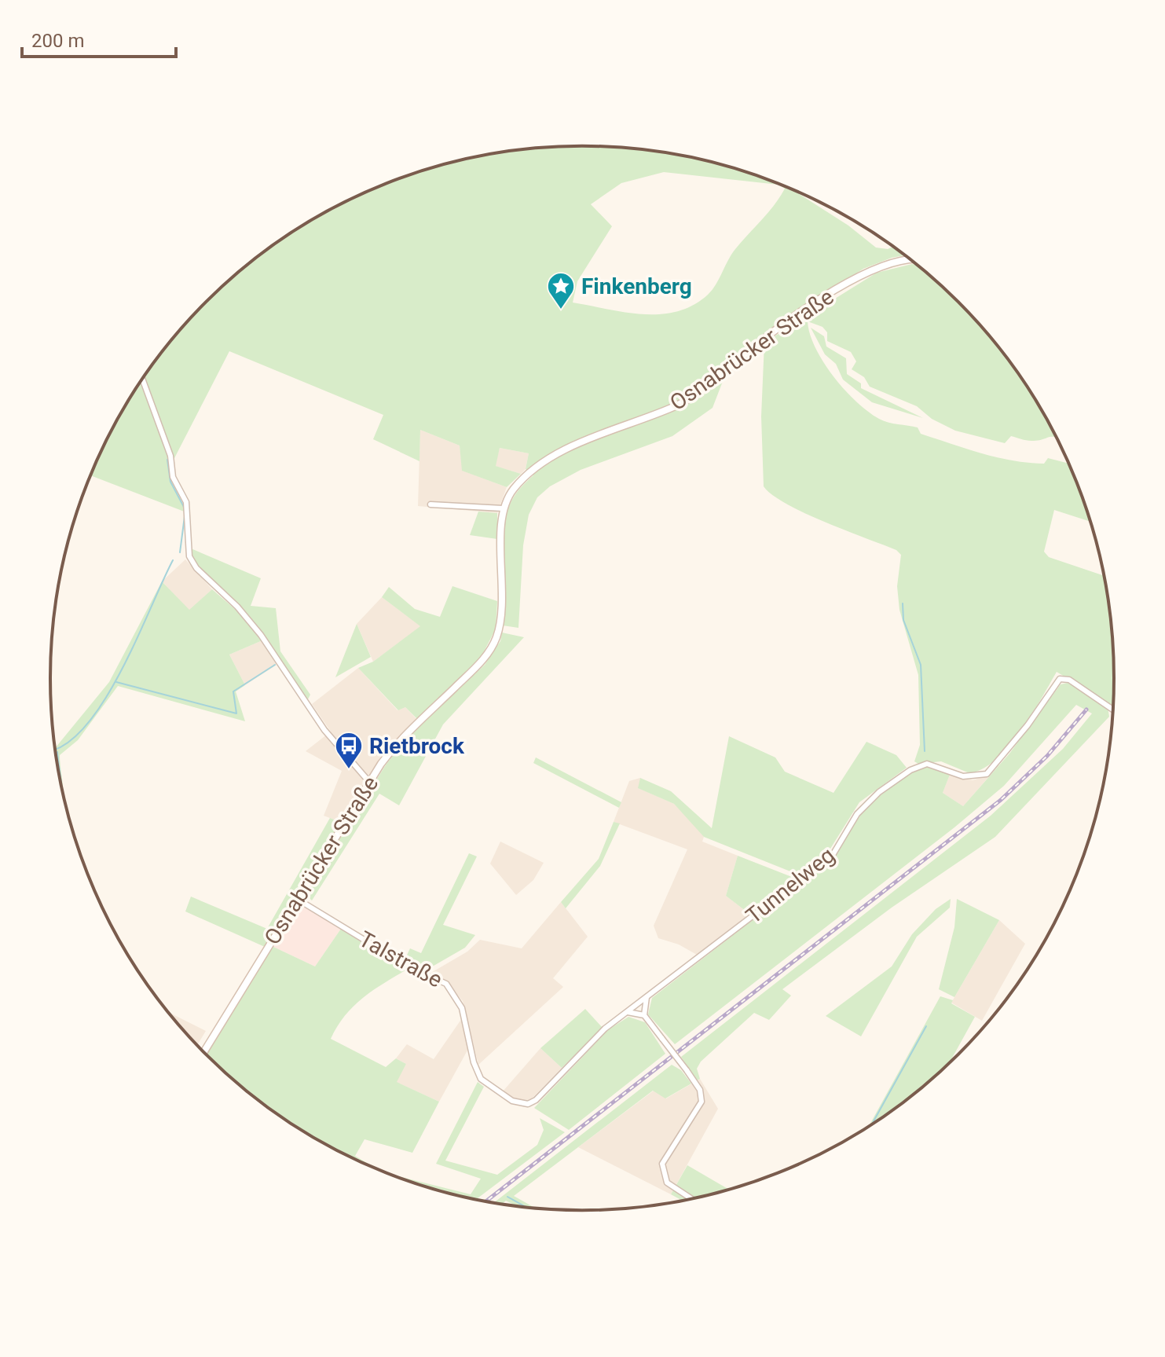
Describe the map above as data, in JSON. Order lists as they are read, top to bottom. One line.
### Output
{"streets":{"main road":["Osnabrücker Straße"],"street":["Tunnelweg","Talstraße"]},"crossings":[["Osnabrücker Straße","Talstraße"],["Tunnelweg","Talstraße"]],"places":{"place":["Finkenberg"],"bus stop":["Rietbrock"]},"scale_bar":"200 m"}
